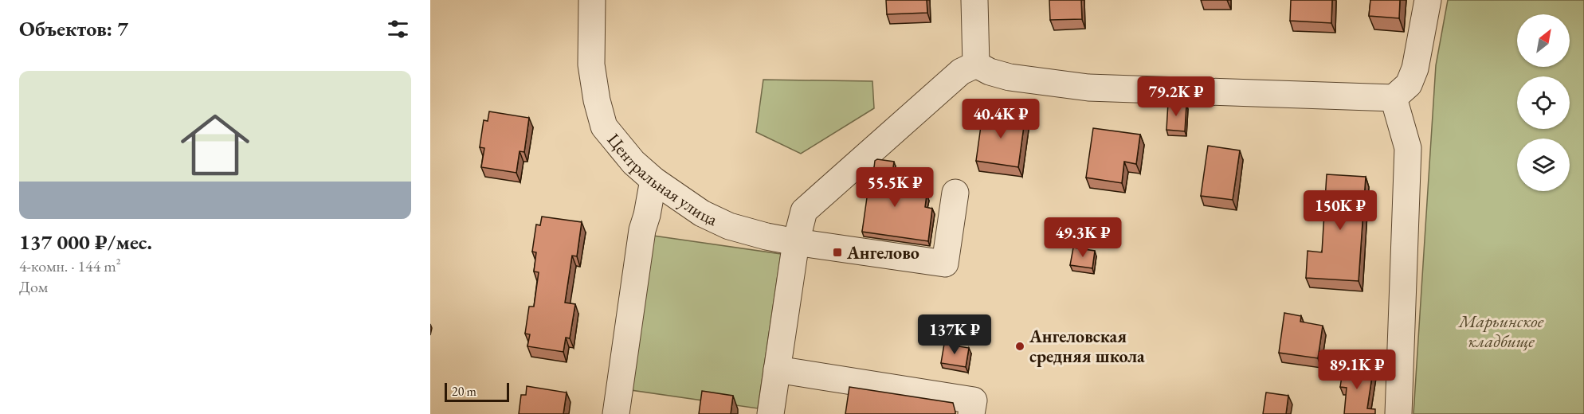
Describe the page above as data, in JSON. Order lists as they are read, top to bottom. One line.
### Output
{"streets":{"street":["Центральная улица"]},"parks":["Марьинское кладбище"],"places":{"transit":["Ангелово"],"other":["Ангеловская средняя школа"]},"scale_bar":"20 m","north":"top right","page":{"heading":"Объектов: 7","list":[{"name":"137 000 ₽/мес.","note":"4-комн. · 144 m² · Дом"}],"price":["79.2K ₽","40.4K ₽","55.5K ₽","150K ₽","49.3K ₽","137K ₽","89.1K ₽"],"scale":"20 m"}}
